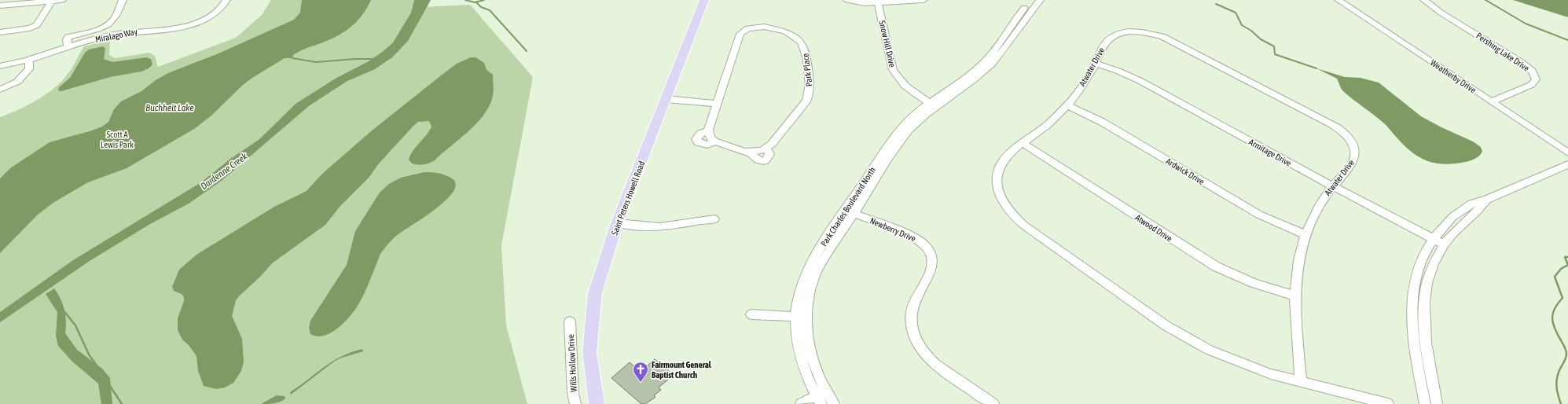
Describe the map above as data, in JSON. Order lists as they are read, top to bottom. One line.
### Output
{"streets":{"main road":["Saint Peters Howell Road"],"street":["Miralago Way","Snow Hill Drive","Pershing Lake Drive","Atwater Drive","Park Place","Weatherby Drive","Armitage Drive","Ardwick Drive","Park Charles Boulevard North","Atwood Drive","Newberry Drive","Wills Hollow Drive"]},"crossings":[["Snow Hill Drive","Park Charles Boulevard North"],["Pershing Lake Drive","Weatherby Drive"],["Atwater Drive","Armitage Drive"],["Atwater Drive","Ardwick Drive"],["Atwater Drive","Atwood Drive"],["Park Charles Boulevard North","Newberry Drive"]],"water":["Buchheit Lake","Dardenne Creek"],"parks":["Scott A Lewis Park"],"places":{"church":["Fairmount General Baptist Church"]}}
